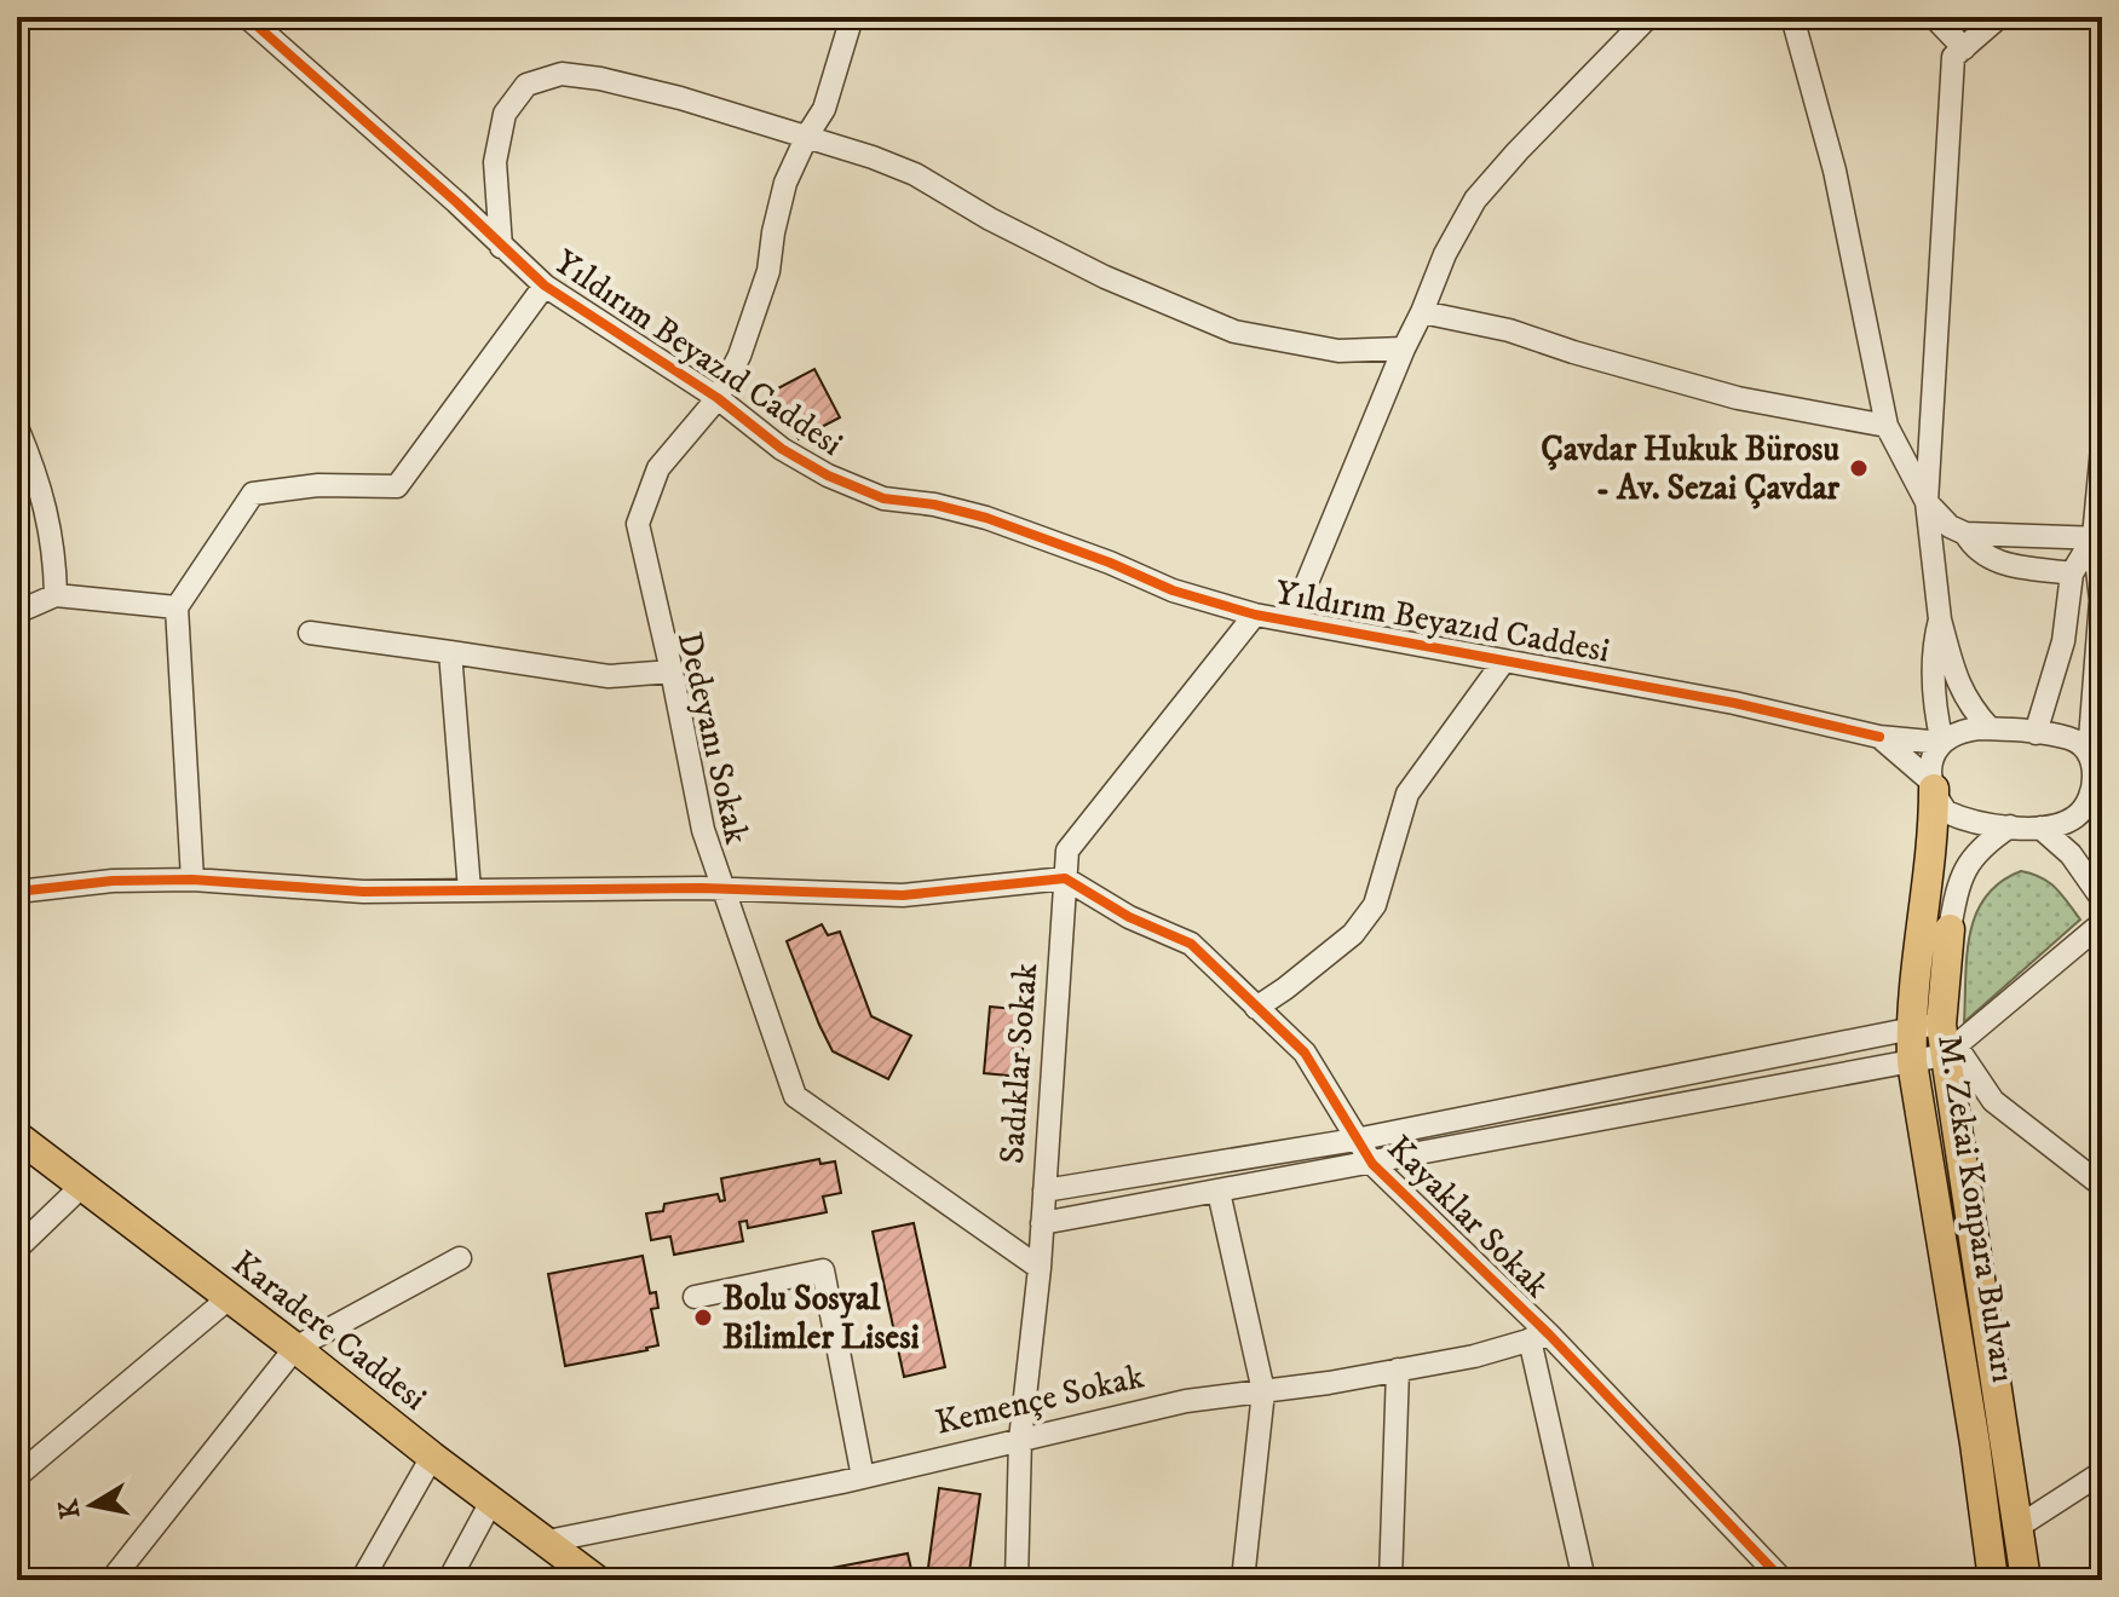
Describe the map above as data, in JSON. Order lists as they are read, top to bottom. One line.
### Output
{"streets":{"main road":["M. Zekai Konpara Bulvarı","Karadere Caddesi"],"street":["Yıldırım Beyazıd Caddesi","Dedeyanı Sokak","Sadıklar Sokak","Kayaklar Sokak","Kemençe Sokak"]},"crossings":[["Yıldırım Beyazıd Caddesi","Dedeyanı Sokak"],["Yıldırım Beyazıd Caddesi","Sadıklar Sokak"],["Yıldırım Beyazıd Caddesi","M. Zekai Konpara Bulvarı"],["Dedeyanı Sokak","Sadıklar Sokak"],["Sadıklar Sokak","Kayaklar Sokak"],["Sadıklar Sokak","Kemençe Sokak"],["Kayaklar Sokak","Kemençe Sokak"],["Karadere Caddesi","Kemençe Sokak"]],"places":["Çavdar Hukuk Bürosu - Av. Sezai Çavdar","Bolu Sosyal Bilimler Lisesi"],"north":"left"}
